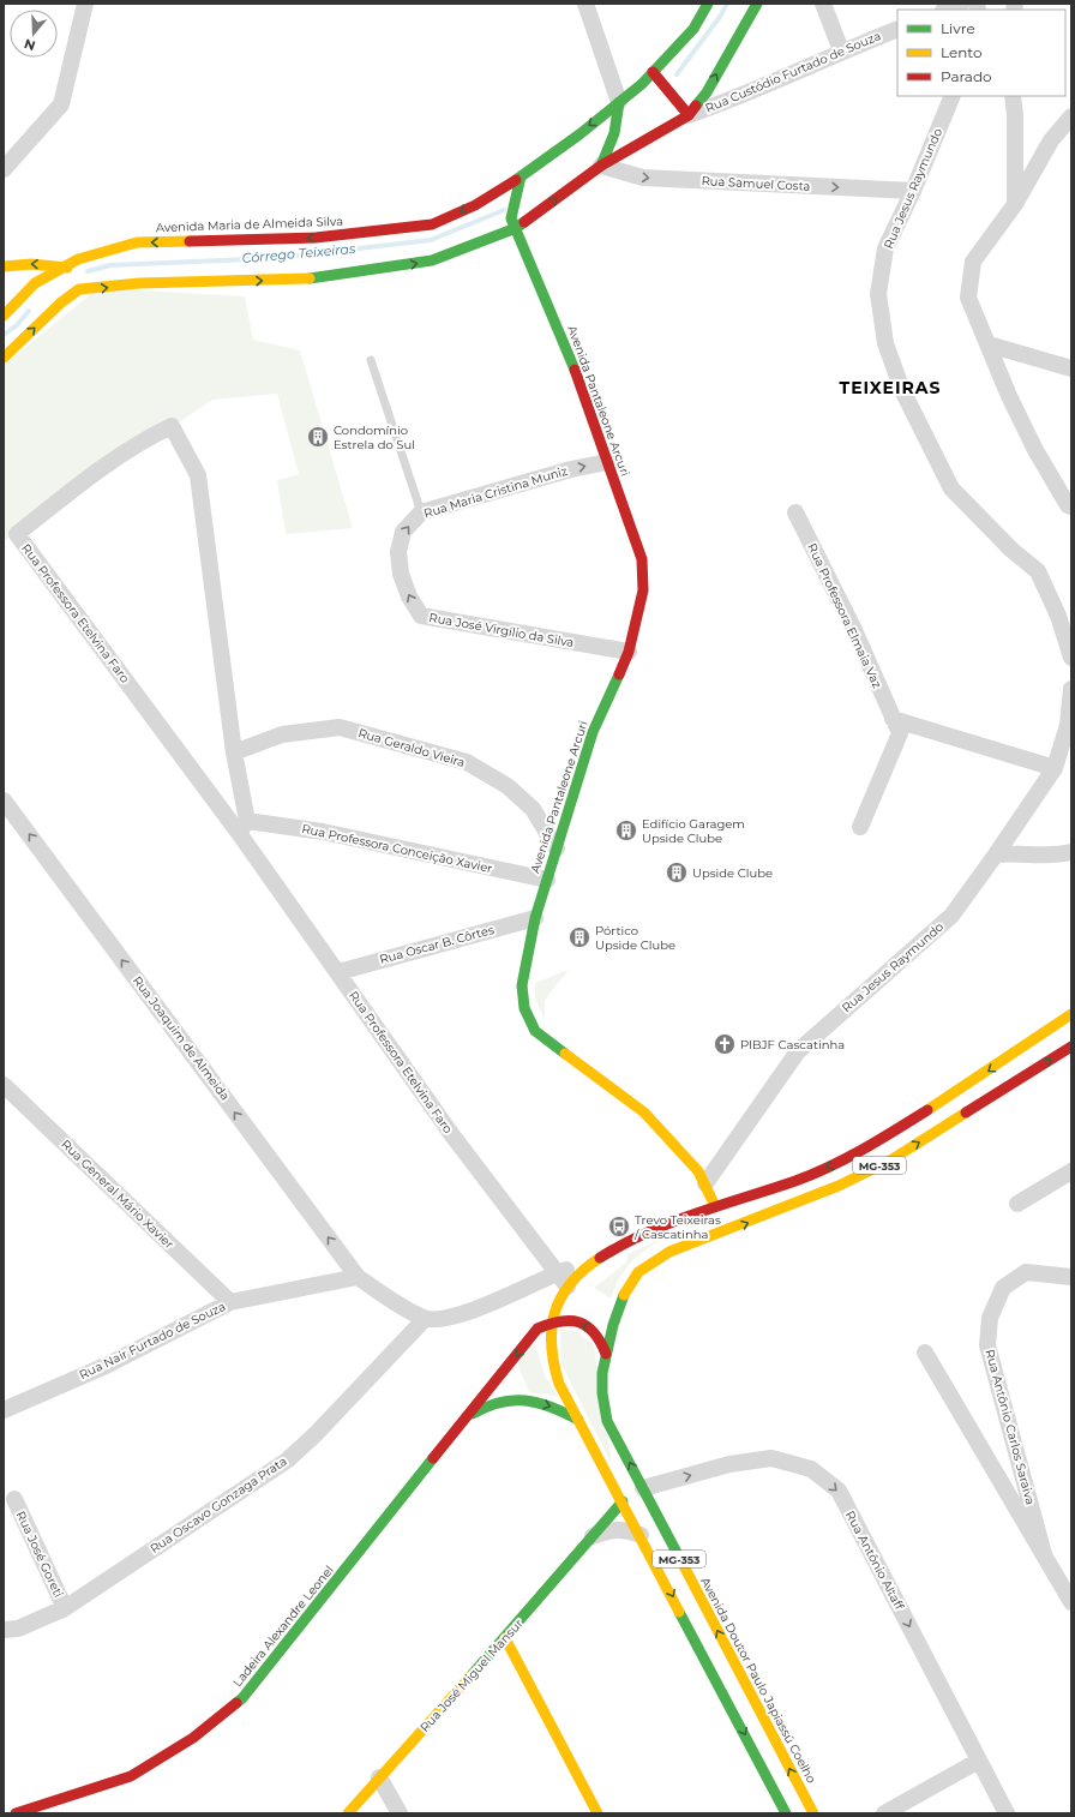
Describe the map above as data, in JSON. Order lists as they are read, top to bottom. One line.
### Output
{"streets":{"main road":["Rua Jesus Raymundo","Avenida Maria de Almeida Silva","Avenida Pantaleone Arcuri","MG-353","Ladeira Alexandre Leonel","Rua José Miguel Mansur","Avenida Doutor Paulo Japiassú Coelho"],"street":["Rua Custódio Furtado de Souza","Rua Samuel Costa","Rua Maria Cristina Muniz","Rua Professora Etelvina Faro","Rua Professora Elmaia Vaz","Rua José Virgílio da Silva","Rua Geraldo Vieira","Rua Professora Conceição Xavier","Rua Oscar B. Côrtes","Rua Joaquim de Almeida","Rua General Mário Xavier","Rua Nair Furtado de Souza","Rua Antônio Carlos Saraiva","Rua Oscavo Gonzaga Prata","Rua José Goreti","Rua Antônio Altaff"]},"crossings":[["Rua Custódio Furtado de Souza","Avenida Maria de Almeida Silva"],["Rua Samuel Costa","Rua Jesus Raymundo"],["Rua Samuel Costa","Avenida Maria de Almeida Silva"],["Rua Jesus Raymundo","Avenida Pantaleone Arcuri"],["Rua Jesus Raymundo","MG-353"],["Avenida Maria de Almeida Silva","Avenida Pantaleone Arcuri"],["Avenida Pantaleone Arcuri","Rua Maria Cristina Muniz"],["Avenida Pantaleone Arcuri","Rua José Virgílio da Silva"],["Avenida Pantaleone Arcuri","Rua Geraldo Vieira"],["Avenida Pantaleone Arcuri","Rua Professora Conceição Xavier"],["Avenida Pantaleone Arcuri","Rua Oscar B. Côrtes"],["Avenida Pantaleone Arcuri","MG-353"],["Rua Maria Cristina Muniz","Rua José Virgílio da Silva"],["Rua Professora Etelvina Faro","Rua Geraldo Vieira"],["Rua Professora Etelvina Faro","Rua Professora Conceição Xavier"],["Rua Professora Etelvina Faro","Rua Oscar B. Côrtes"],["Rua Professora Etelvina Faro","MG-353"],["Rua Joaquim de Almeida","Rua Nair Furtado de Souza"],["MG-353","Ladeira Alexandre Leonel"],["MG-353","Rua José Miguel Mansur"],["Rua General Mário Xavier","Rua Nair Furtado de Souza"],["Rua Oscavo Gonzaga Prata","Rua José Goreti"],["Rua Antônio Altaff","Avenida Doutor Paulo Japiassú Coelho"]],"one_way":["Rua Samuel Costa","Rua Maria Cristina Muniz","Rua José Virgílio da Silva","Rua Joaquim de Almeida"],"districts":["TEIXEIRAS"],"water":["Córrego Teixeiras"],"places":{"building":["Condomínio Estrela do Sul","Edifício Garagem Upside Clube","Upside Clube","Pórtico Upside Clube"],"church":["PIBJF Cascatinha"],"bus stop":["Trevo Teixeiras / Cascatinha"]},"legend":["Livre","Lento","Parado"],"north":"bottom"}
